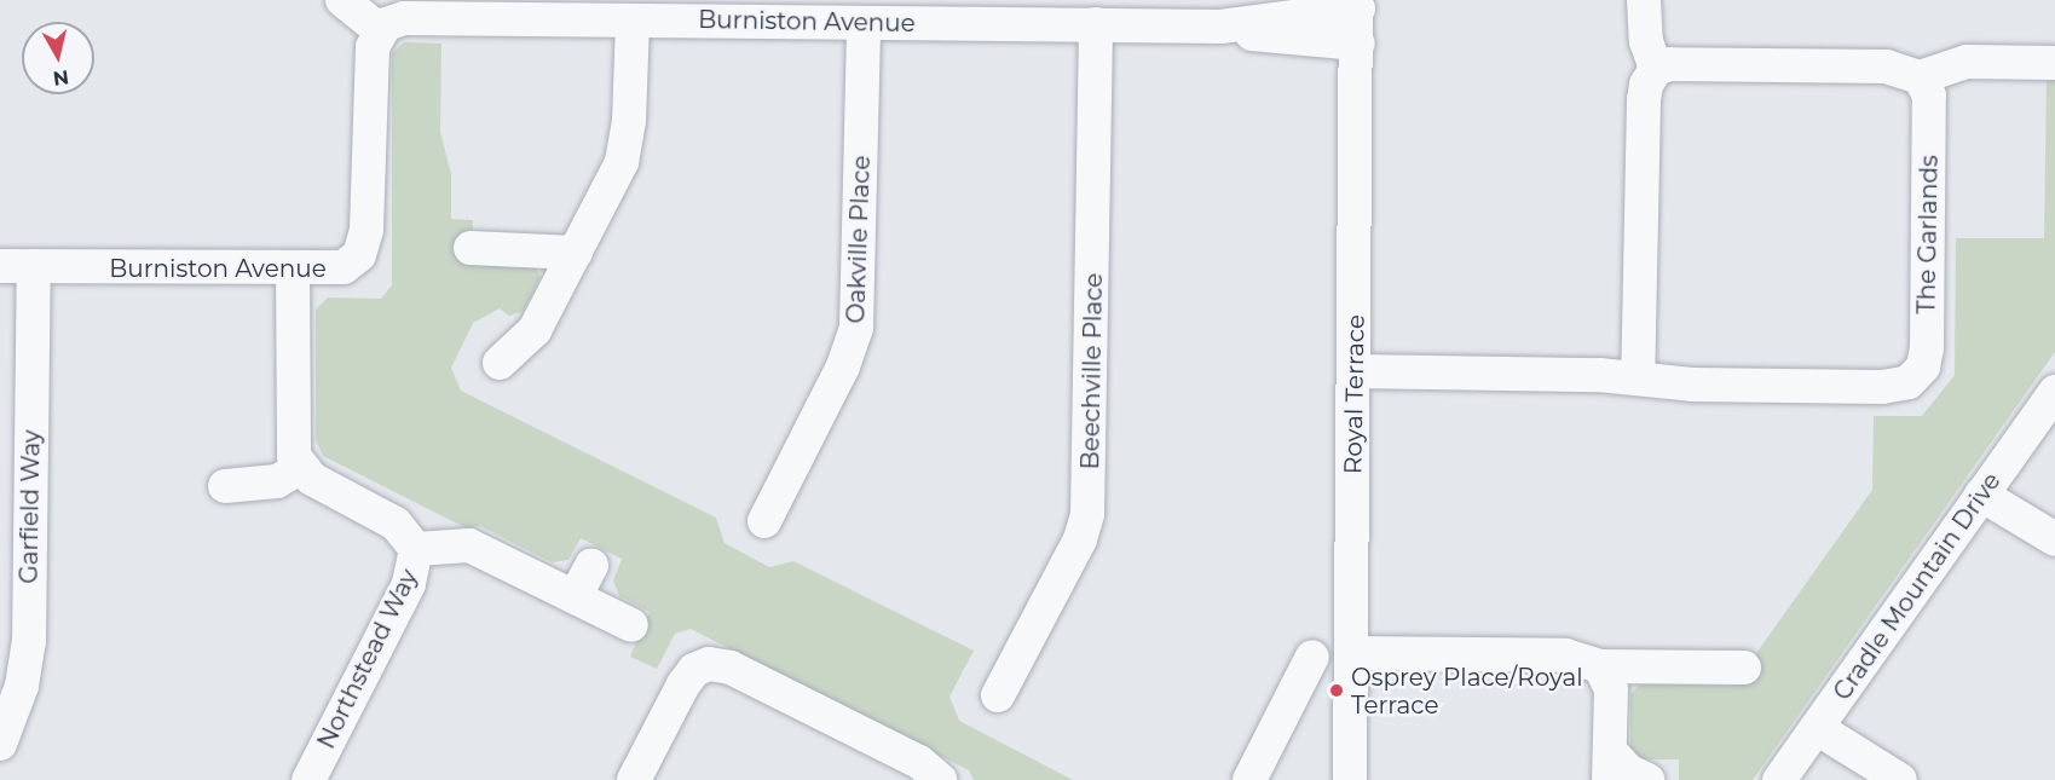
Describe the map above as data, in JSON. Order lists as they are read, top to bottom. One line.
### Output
{"streets":{"street":["Burniston Avenue","The Garlands","Oakville Place","Beechville Place","Royal Terrace","Garfield Way","Cradle Mountain Drive","Northstead Way"]},"crossings":[["Burniston Avenue","Oakville Place"],["Burniston Avenue","Beechville Place"],["Burniston Avenue","Royal Terrace"],["Burniston Avenue","Garfield Way"],["The Garlands","Royal Terrace"]],"places":["Osprey Place/Royal Terrace"],"north":"bottom"}
